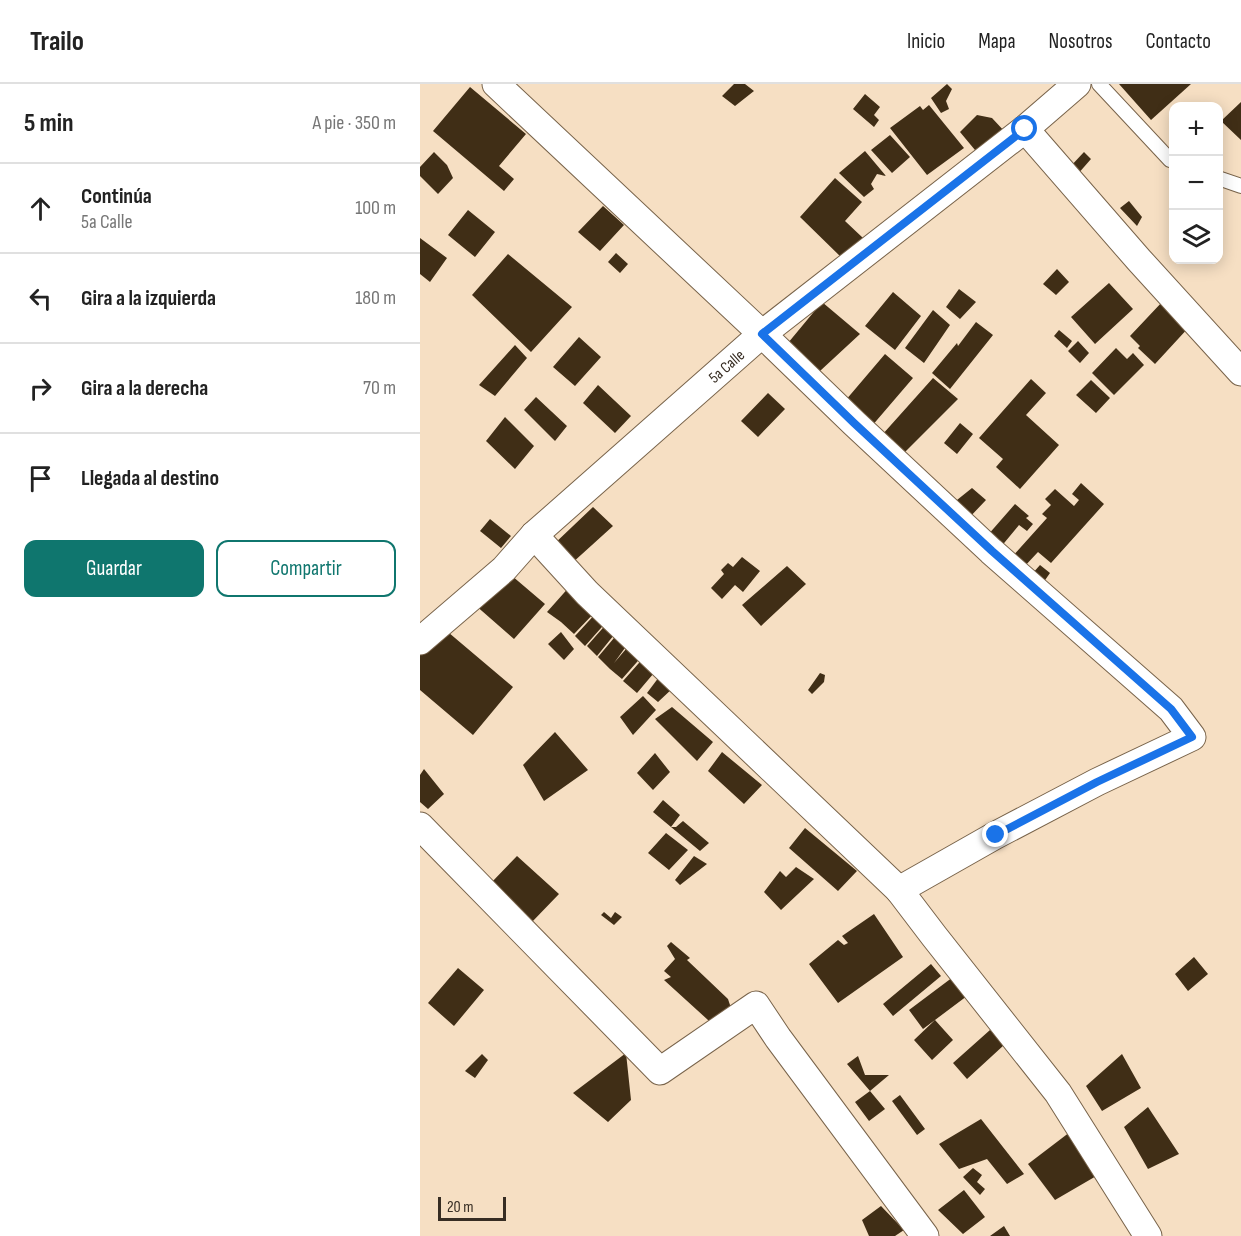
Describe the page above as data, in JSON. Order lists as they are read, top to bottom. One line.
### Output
{"streets":{"street":["5a Calle"]},"scale_bar":"20 m","page":{"header":"Trailo","nav":["Inicio","Mapa","Nosotros","Contacto"],"heading":["5 min","A pie · 350 m"],"map_buttons":["+","−"],"list":[["Continúa","5a Calle","100 m"],["Gira a la izquierda","180 m"],["Gira a la derecha","70 m"],"Llegada al destino"],"buttons":["Guardar","Compartir"],"scale":"20 m"}}
